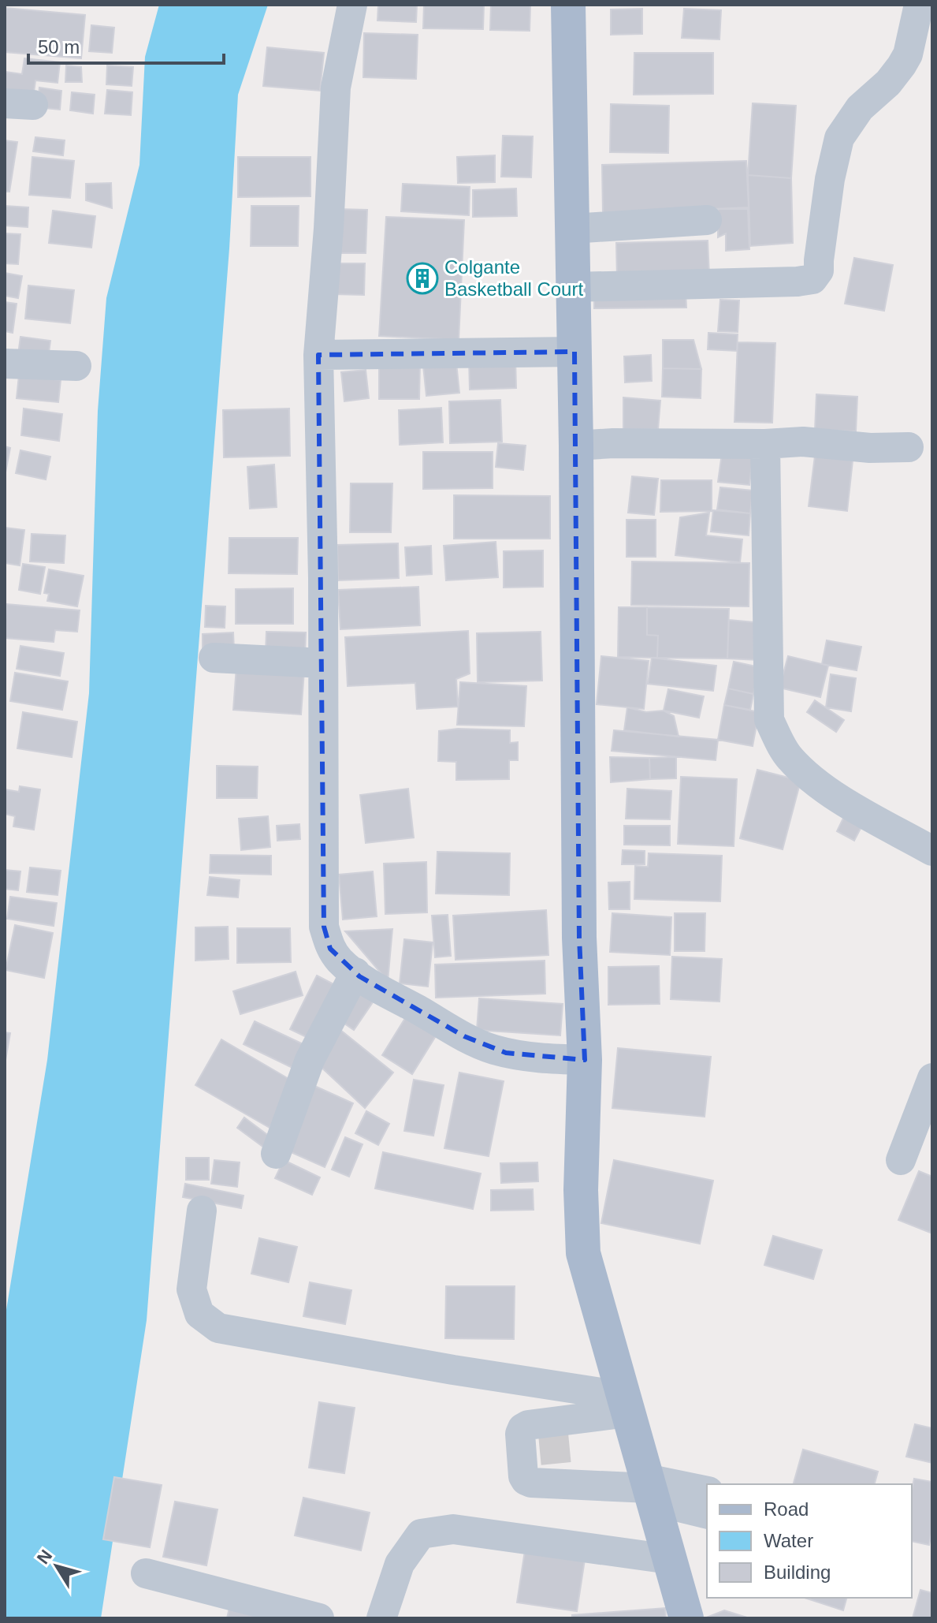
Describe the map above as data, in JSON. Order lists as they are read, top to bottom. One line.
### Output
{"places":{"building":["Colgante Basketball Court"]},"legend":["Road","Water","Building"],"scale_bar":"50 m","north":"top left"}
